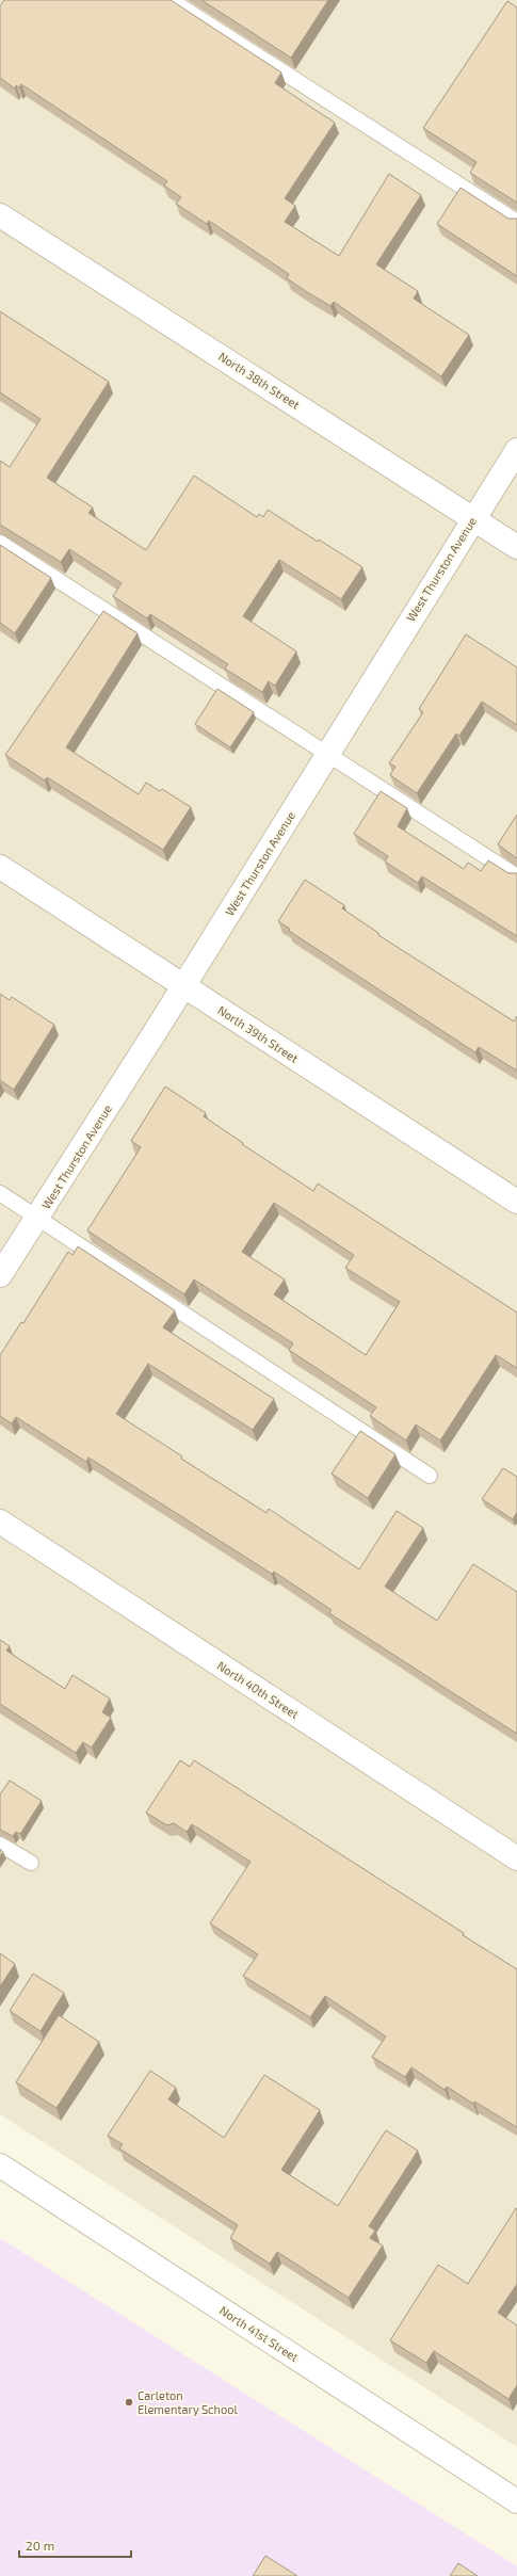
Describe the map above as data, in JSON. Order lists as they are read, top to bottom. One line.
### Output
{"streets":{"street":["North 38th Street","West Thurston Avenue","North 39th Street","North 40th Street","North 41st Street"]},"crossings":[["North 38th Street","West Thurston Avenue"],["West Thurston Avenue","North 39th Street"]],"places":["Carleton Elementary School"],"scale_bar":"20 m"}
